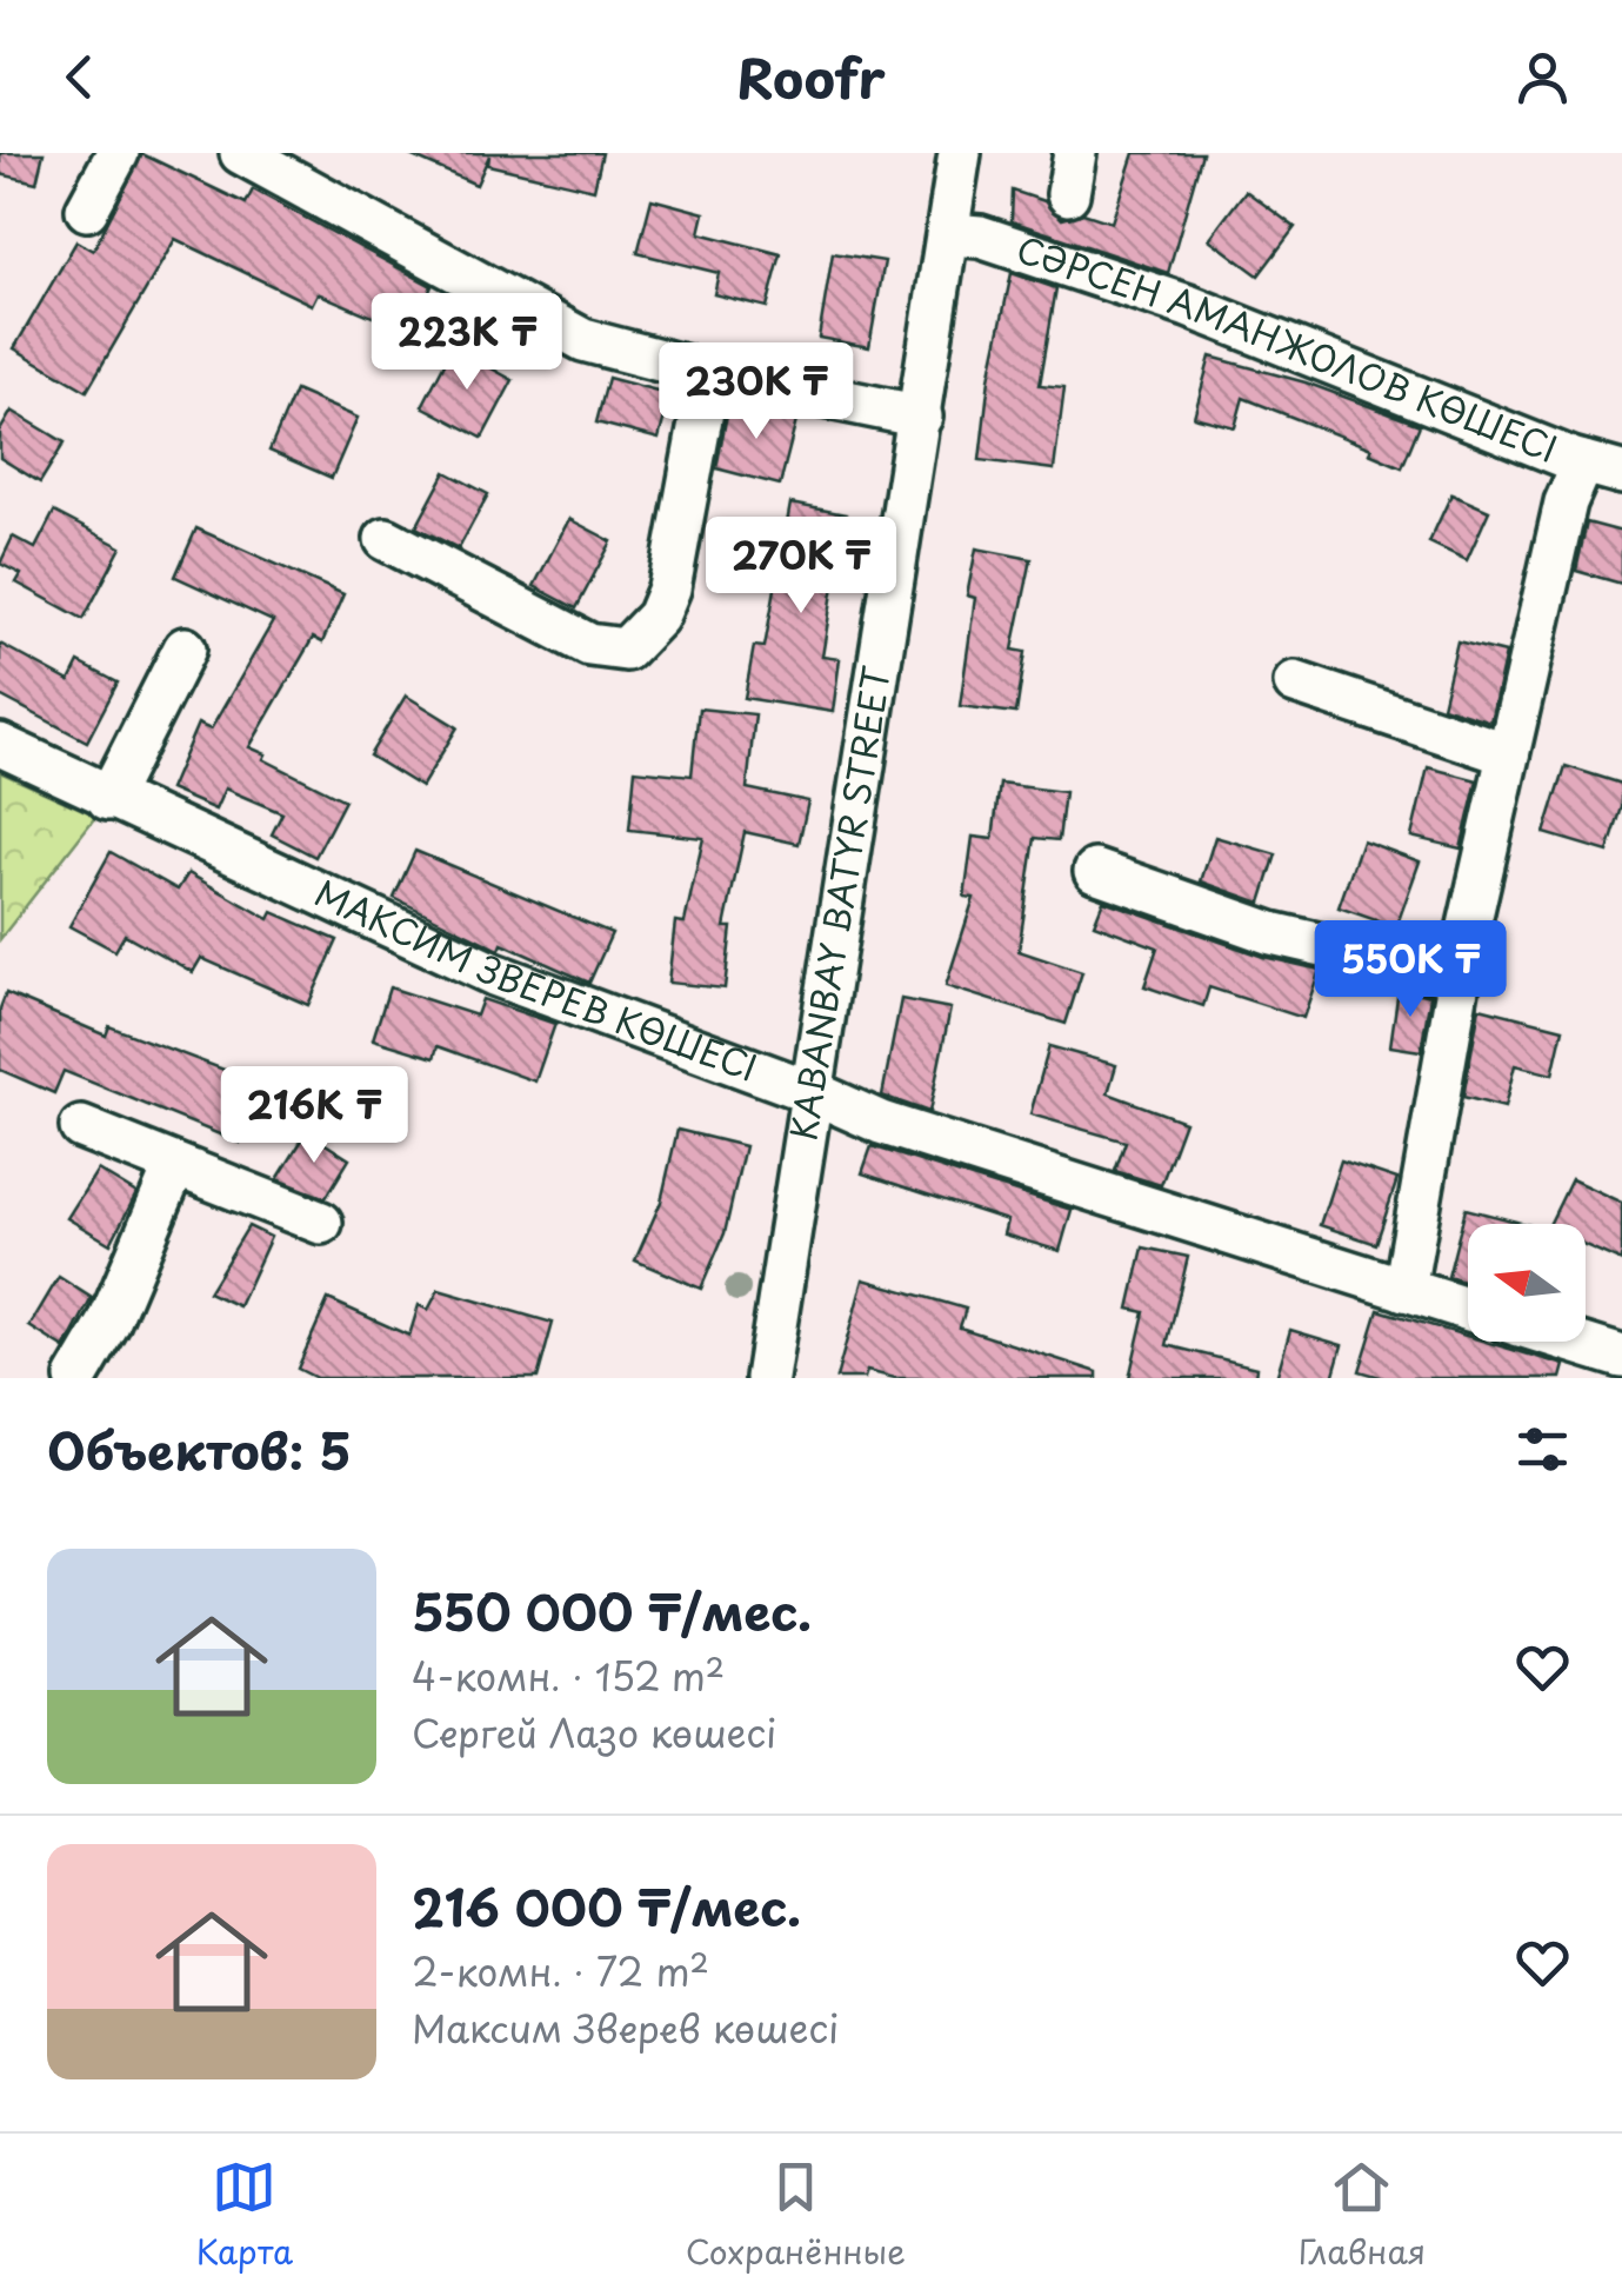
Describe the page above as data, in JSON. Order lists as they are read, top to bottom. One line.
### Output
{"streets":{"street":["СӘРСЕН АМАНЖОЛОВ КӨШЕСІ","KABANBAY BATYR STREET","МАКСИМ ЗВЕРЕВ КӨШЕСІ"]},"crossings":[["СӘРСЕН АМАНЖОЛОВ КӨШЕСІ","KABANBAY BATYR STREET"],["KABANBAY BATYR STREET","МАКСИМ ЗВЕРЕВ КӨШЕСІ"]],"north":"left","page":{"header":"Roofr","price":["223K ₸","230K ₸","270K ₸","550K ₸","216K ₸"],"heading":"Объектов: 5","list":[{"name":"550 000 ₸/мес.","note":"4-комн. · 152 m² · Сергей Лазо көшесі"},{"name":"216 000 ₸/мес.","note":"2-комн. · 72 m² · Максим Зверев көшесі"}],"tabs":["Карта","Сохранённые","Главная"]}}
